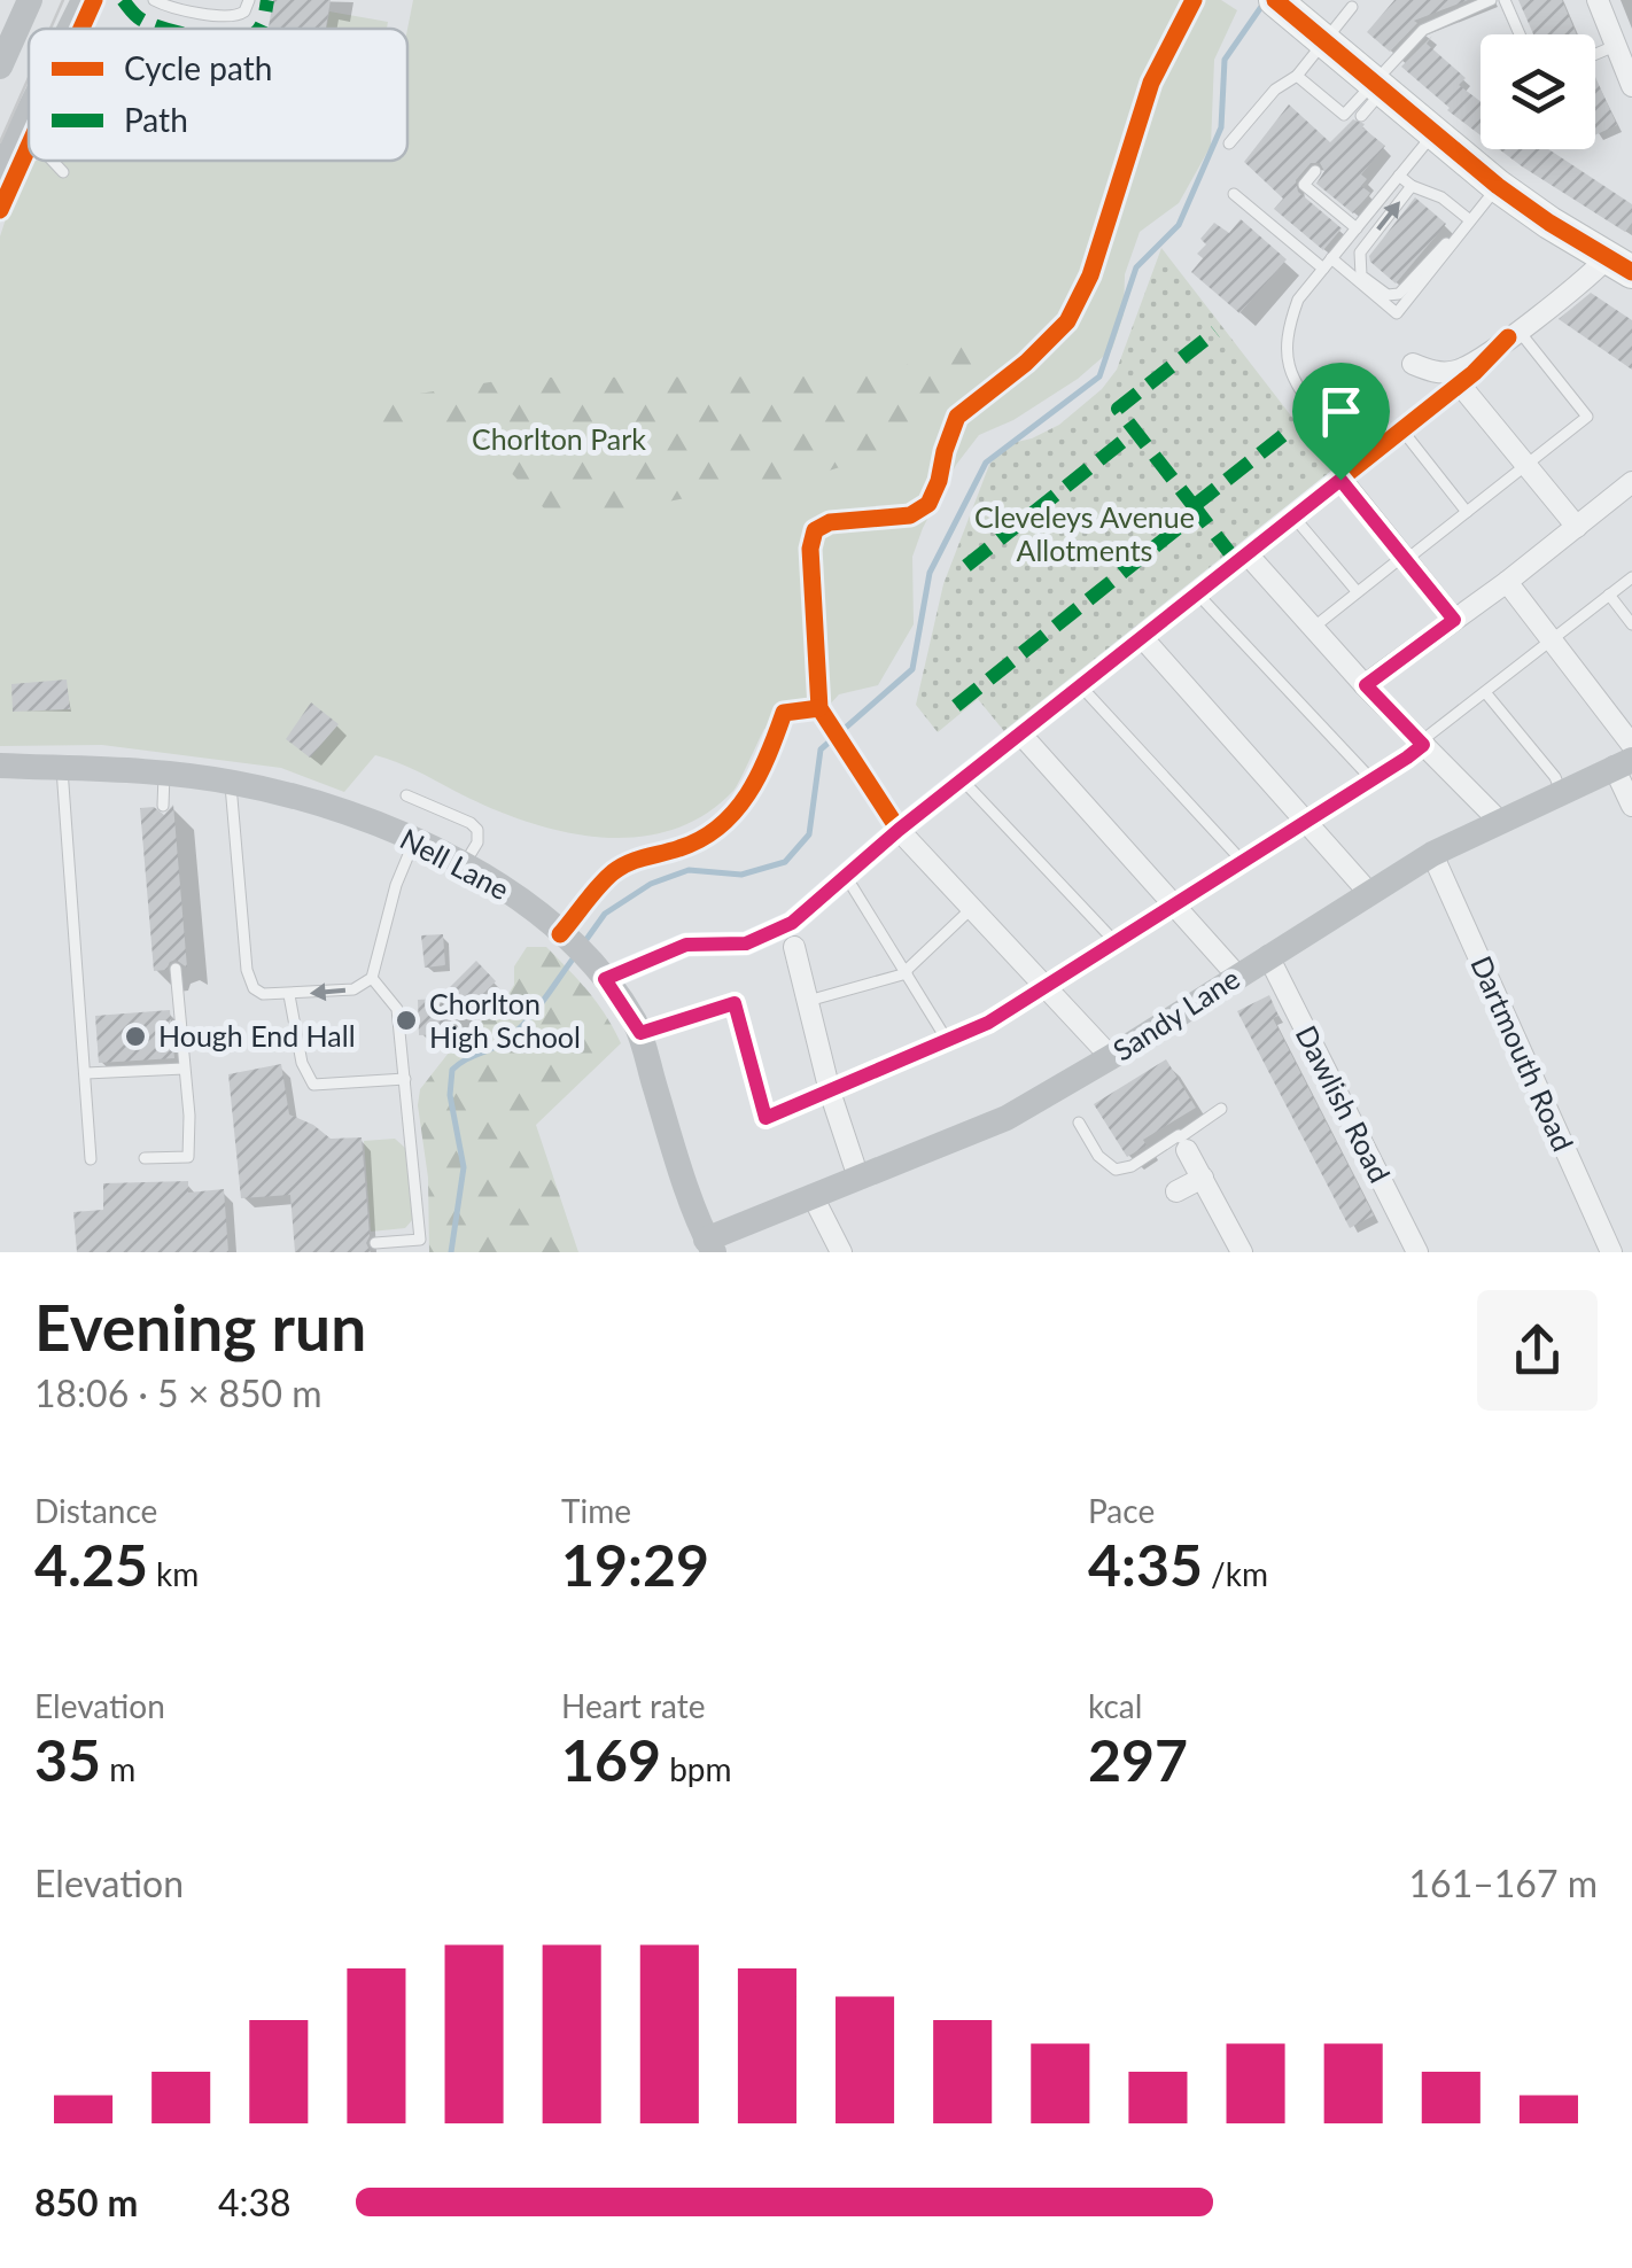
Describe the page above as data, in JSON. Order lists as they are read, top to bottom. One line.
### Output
{"streets":{"street":["Nell Lane","Sandy Lane","Dartmouth Road","Dawlish Road"]},"crossings":[["Nell Lane","Sandy Lane"],["Sandy Lane","Dartmouth Road"],["Sandy Lane","Dawlish Road"]],"parks":["Chorlton Park","Cleveleys Avenue Allotments"],"places":["Chorlton High School","Hough End Hall"],"legend":["Cycle path","Path"],"page":{"heading":["Evening run","18:06 · 5 × 850 m"],"stats":[["Distance","4.25 km"],["Time","19:29"],["Pace","4:35 /km"],["Elevation","35 m"],["Heart rate","169 bpm"],["kcal","297"]],"chart":["Elevation","161–167 m"],"list":[{"name":"850 m","note":"4:38"}]}}
